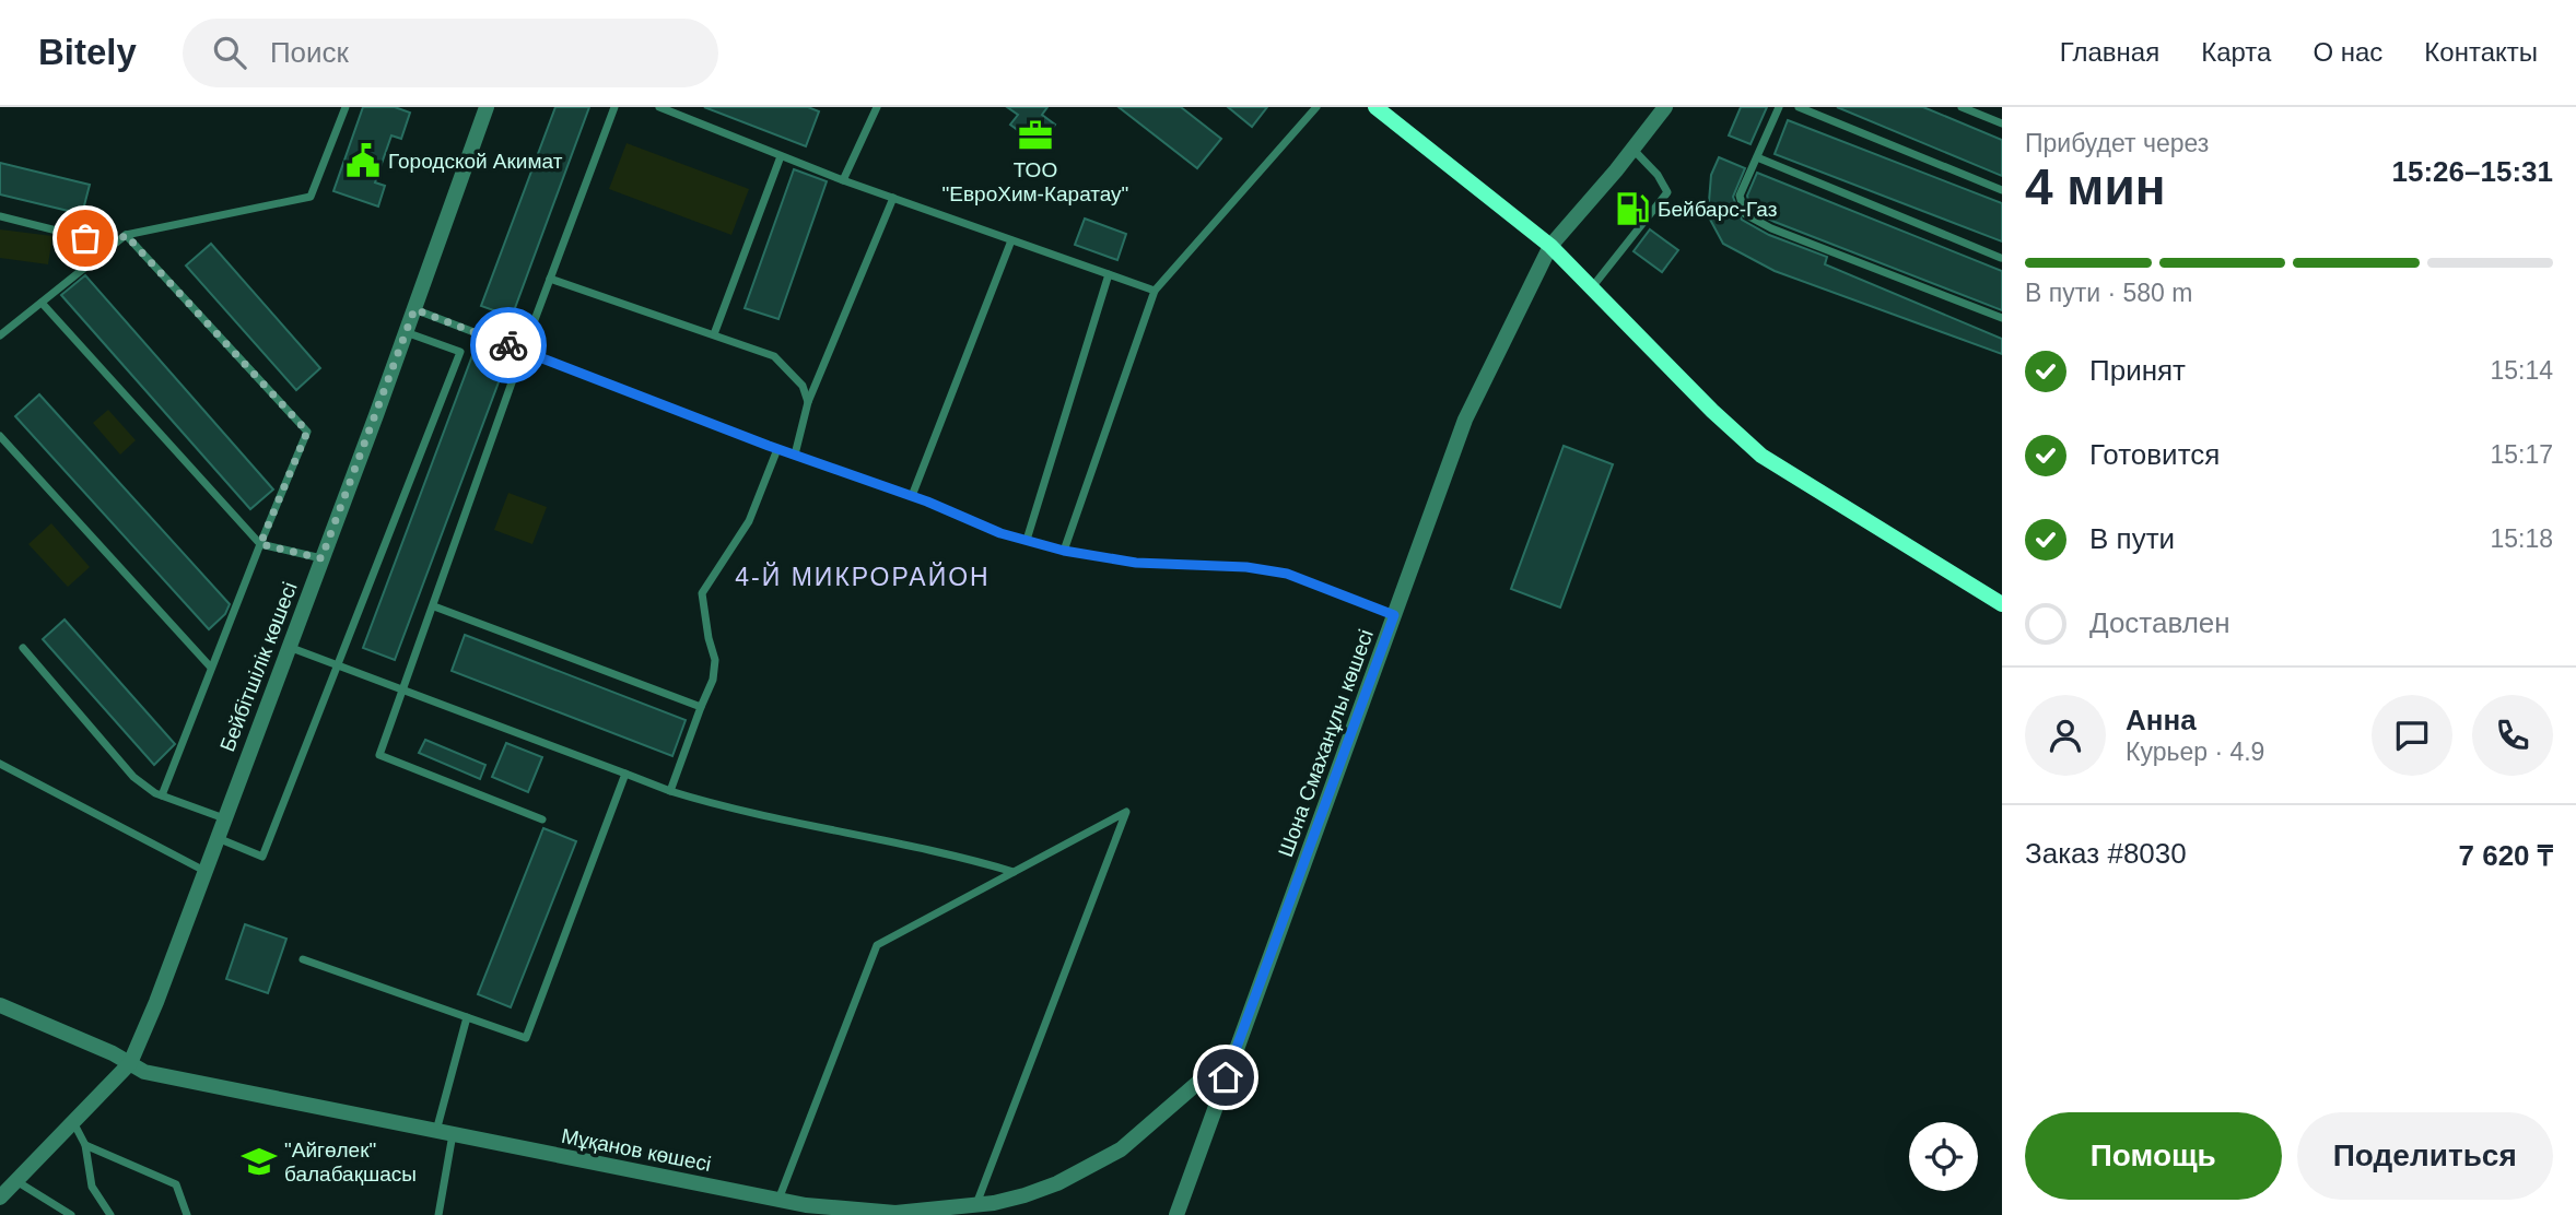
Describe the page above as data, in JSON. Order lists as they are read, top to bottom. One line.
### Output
{"streets":{"street":["Бейбітшілік көшесі","Шона Смаханұлы көшесі","Мұқанов көшесі"]},"crossings":[["Бейбітшілік көшесі","Мұқанов көшесі"],["Шона Смаханұлы көшесі","Мұқанов көшесі"]],"districts":["4-Й МИКРОРАЙОН"],"places":{"office":["ТОО \"ЕвроХим-Каратау\""],"public building":["Городской Акимат"],"fuel station":["Бейбарс-Газ"],"school or university":["\"Айгөлек\" балабақшасы"]},"page":{"header":"Bitely","search":"Поиск","nav":["Главная","Карта","О нас","Контакты"],"heading":["4 мин","Прибудет через","15:26–15:31"],"panel":["Анна","Курьер · 4.9","Заказ #8030","7 620 ₸"],"bar":"В пути · 580 m","list":[["Принят","15:14"],["Готовится","15:17"],["В пути","15:18"],"Доставлен"],"buttons":["Помощь","Поделиться"]}}
